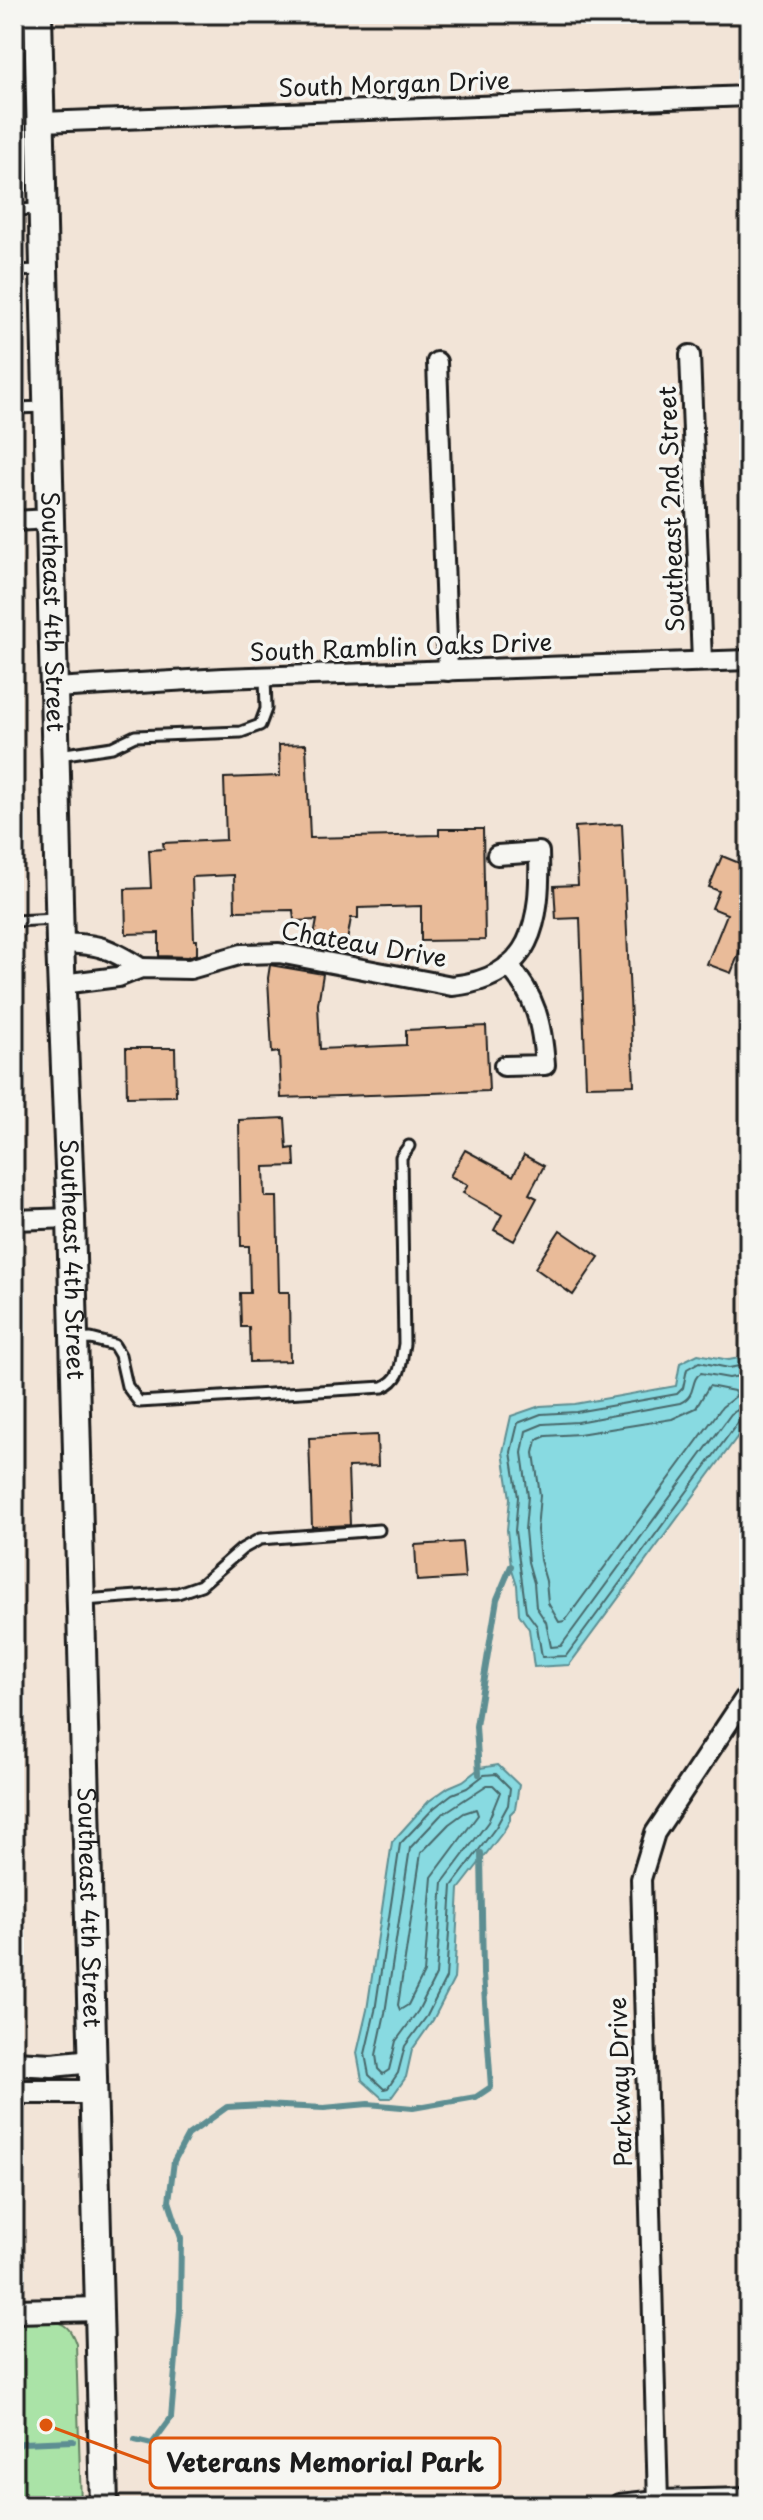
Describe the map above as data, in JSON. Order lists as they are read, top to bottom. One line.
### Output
{"streets":{"main road":["Southeast 4th Street"],"street":["South Morgan Drive","Southeast 2nd Street","South Ramblin Oaks Drive","Chateau Drive","Parkway Drive"]},"crossings":[["South Morgan Drive","Southeast 4th Street"],["Southeast 2nd Street","South Ramblin Oaks Drive"],["Southeast 4th Street","South Ramblin Oaks Drive"],["Southeast 4th Street","Chateau Drive"]],"places":["Veterans Memorial Park"]}
